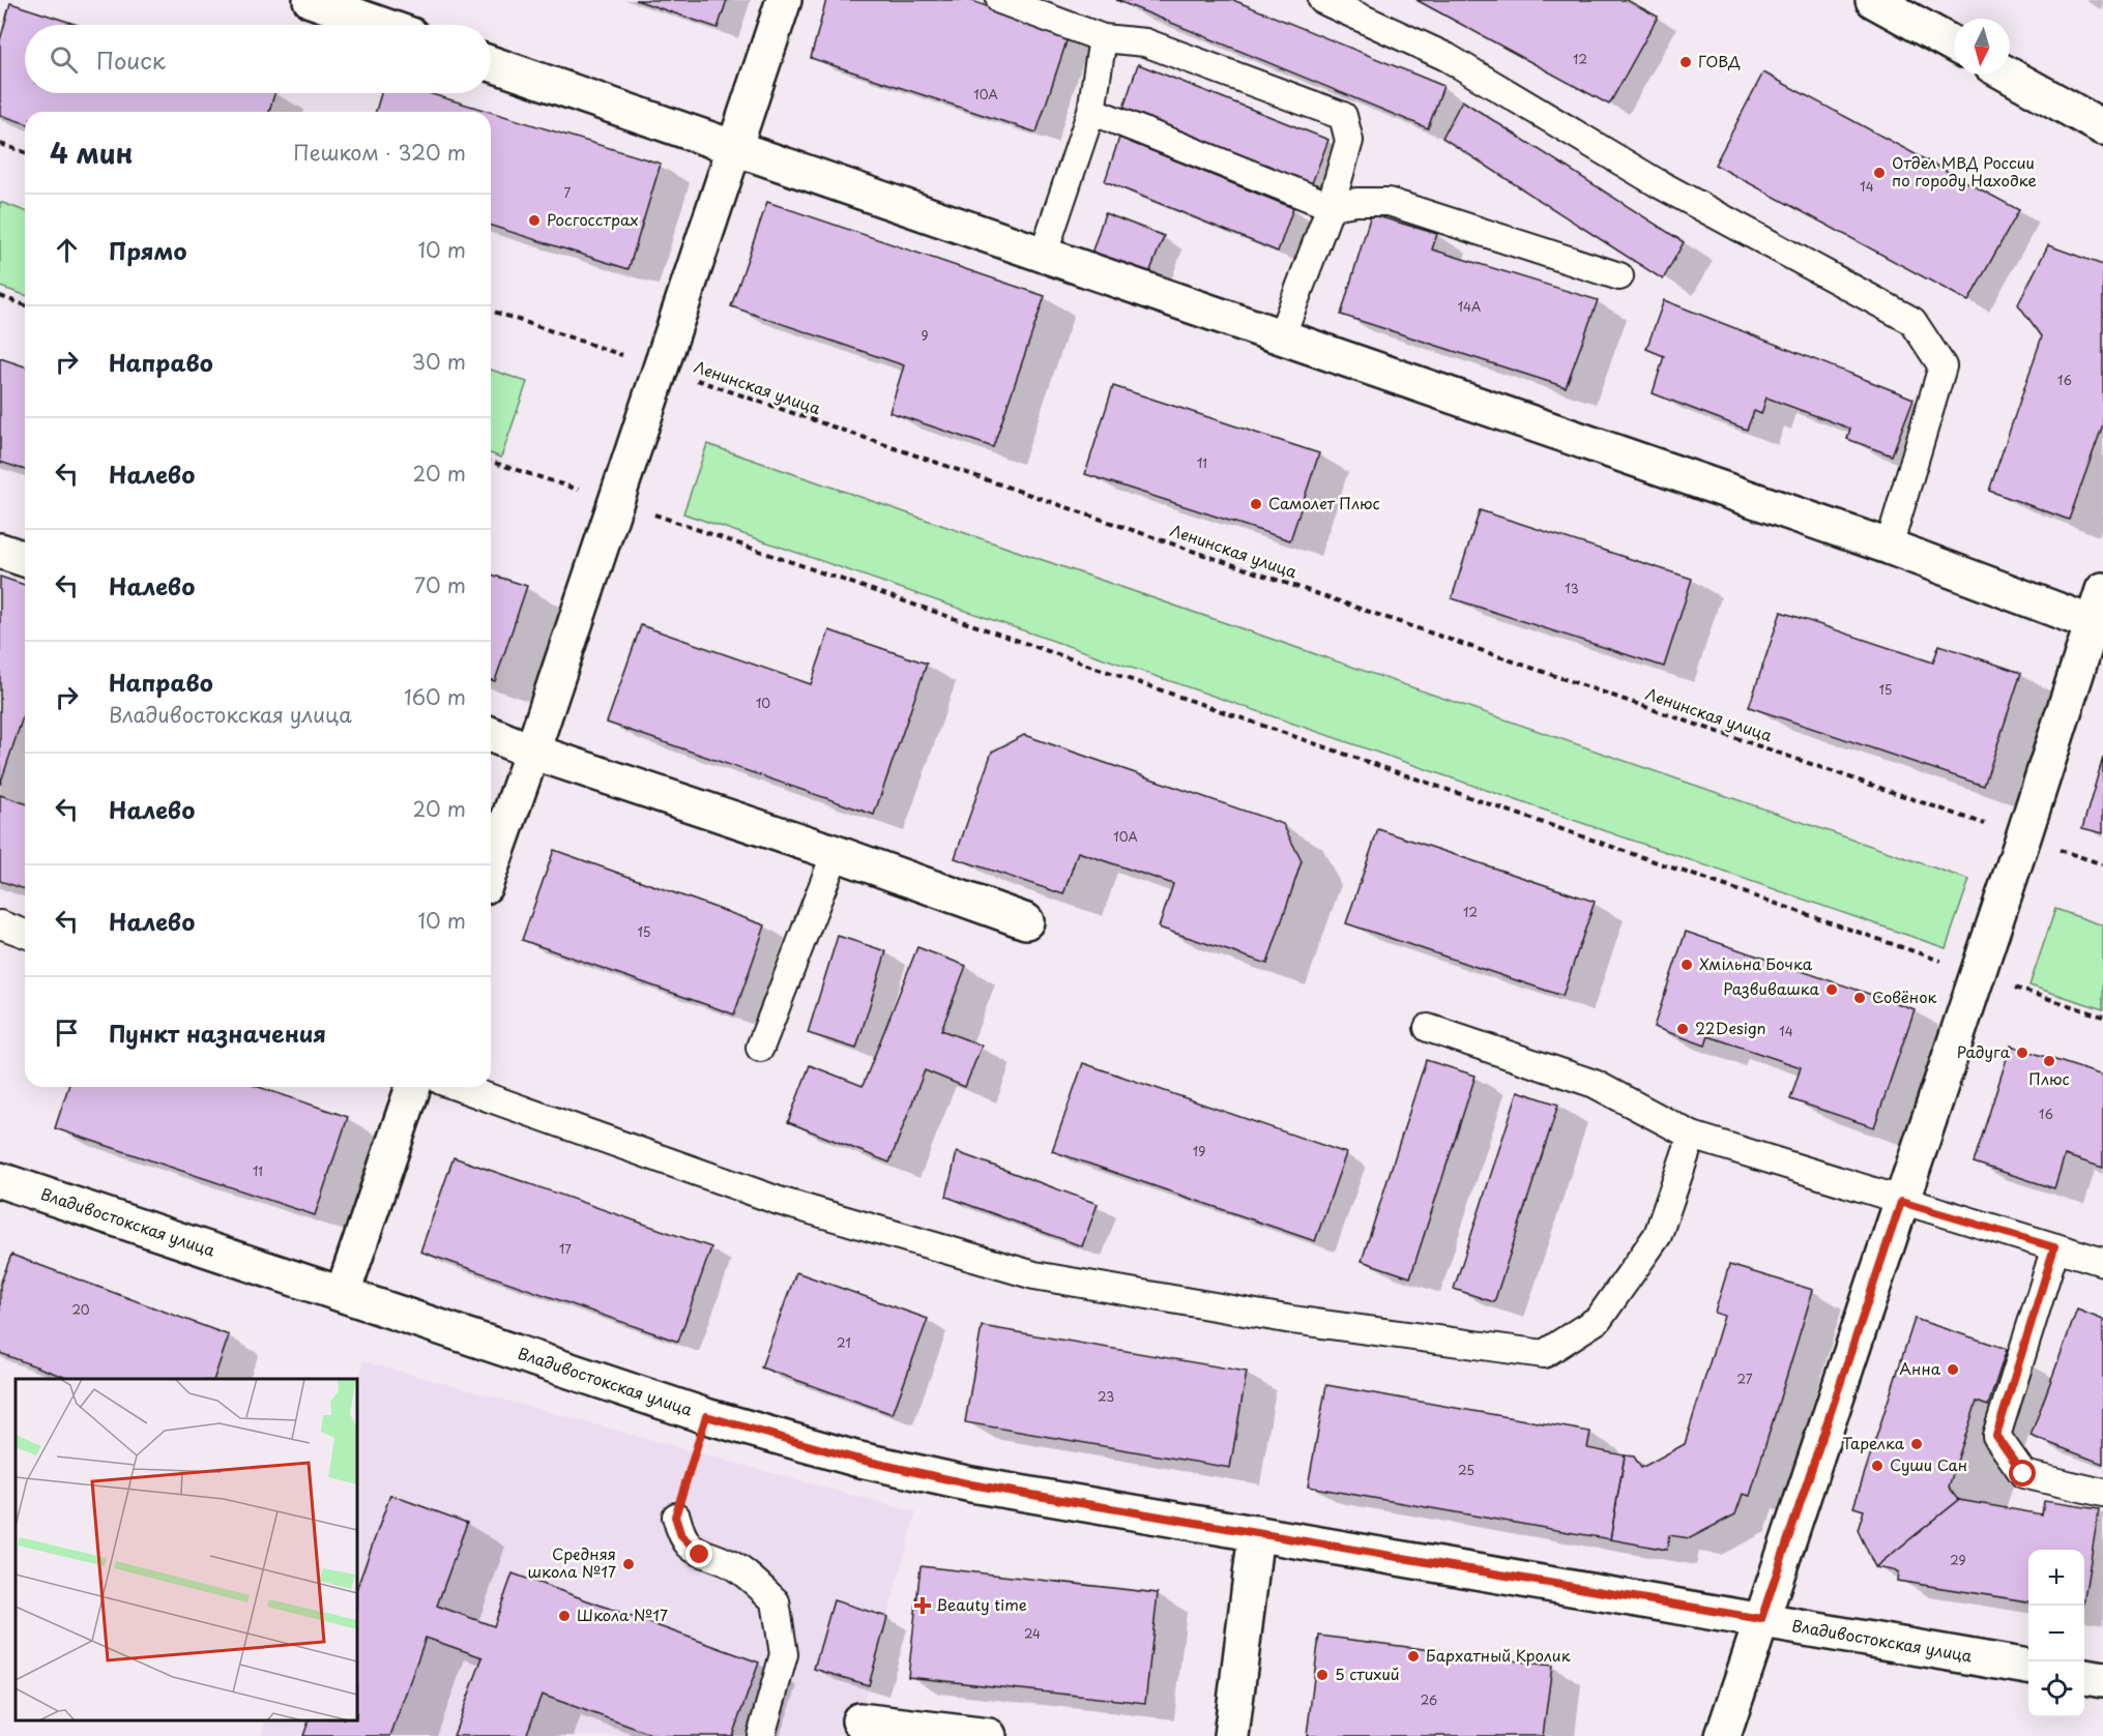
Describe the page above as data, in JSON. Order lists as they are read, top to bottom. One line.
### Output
{"streets":{"street":["Владивостокская улица"],"path":["Ленинская улица"]},"places":{"other":["ГОВД","Отдел МВД России по городу Находке","Росгосстрах","Самолет Плюс","Хмільна Бочка","Развивашка","Совёнок","22Design","Радуга","Плюс","Анна","Тарелка","Суши Сан","Средняя школа №17","Школа №17","Бархатный Кролик","5 стихий"],"health":["Beauty time"]},"house_numbers":["12","10А","14","7","14А","9","16","11","13","15","10","10А","12","15","14","16","19","11","17","20","21","27","23","25","29","24","26"],"north":"bottom","page":{"search":"Поиск","heading":["4 мин","Пешком · 320 m"],"list":[["Прямо","10 m"],["Направо","30 m"],["Налево","20 m"],["Налево","70 m"],["Направо","Владивостокская улица","160 m"],["Налево","20 m"],["Налево","10 m"],"Пункт назначения"],"map_buttons":["+","−"]}}
